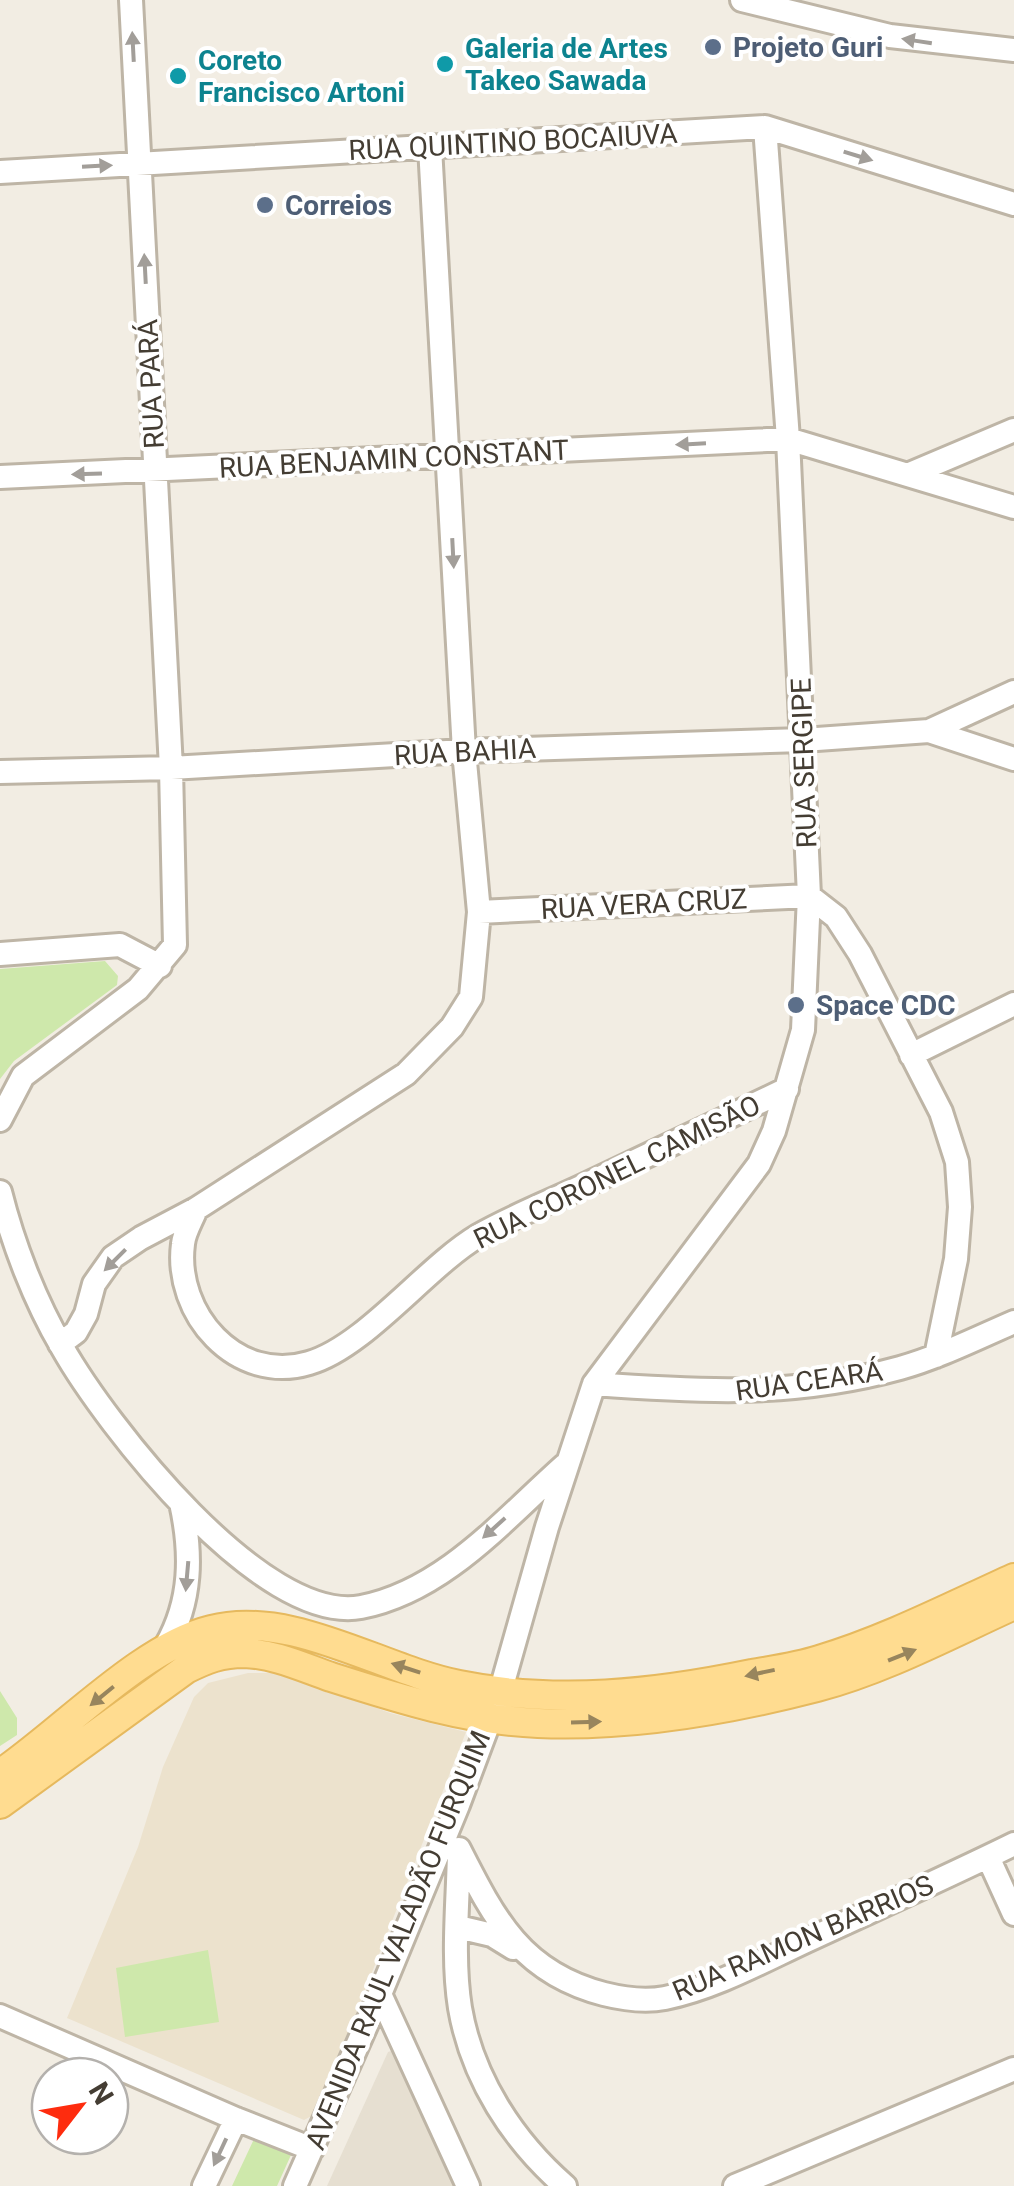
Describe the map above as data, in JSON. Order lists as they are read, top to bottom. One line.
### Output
{"streets":{"street":["RUA QUINTINO BOCAIUVA","RUA PARÁ","RUA BENJAMIN CONSTANT","RUA BAHIA","RUA SERGIPE","RUA VERA CRUZ","RUA CORONEL CAMISÃO","RUA CEARÁ","RUA RAMON BARRIOS","AVENIDA RAUL VALADÃO FURQUIM"]},"crossings":[["RUA QUINTINO BOCAIUVA","RUA PARÁ"],["RUA QUINTINO BOCAIUVA","RUA SERGIPE"],["RUA PARÁ","RUA BENJAMIN CONSTANT"],["RUA PARÁ","RUA BAHIA"],["RUA BENJAMIN CONSTANT","RUA SERGIPE"],["RUA BAHIA","RUA SERGIPE"],["RUA SERGIPE","RUA VERA CRUZ"],["RUA SERGIPE","RUA CORONEL CAMISÃO"],["RUA SERGIPE","RUA CEARÁ"],["RUA SERGIPE","AVENIDA RAUL VALADÃO FURQUIM"],["RUA CEARÁ","AVENIDA RAUL VALADÃO FURQUIM"],["RUA RAMON BARRIOS","AVENIDA RAUL VALADÃO FURQUIM"]],"one_way":["RUA PARÁ","RUA BENJAMIN CONSTANT"],"places":["Projeto Guri","Galeria de Artes Takeo Sawada","Coreto Francisco Artoni","Correios","Space CDC"],"north":"top right"}
